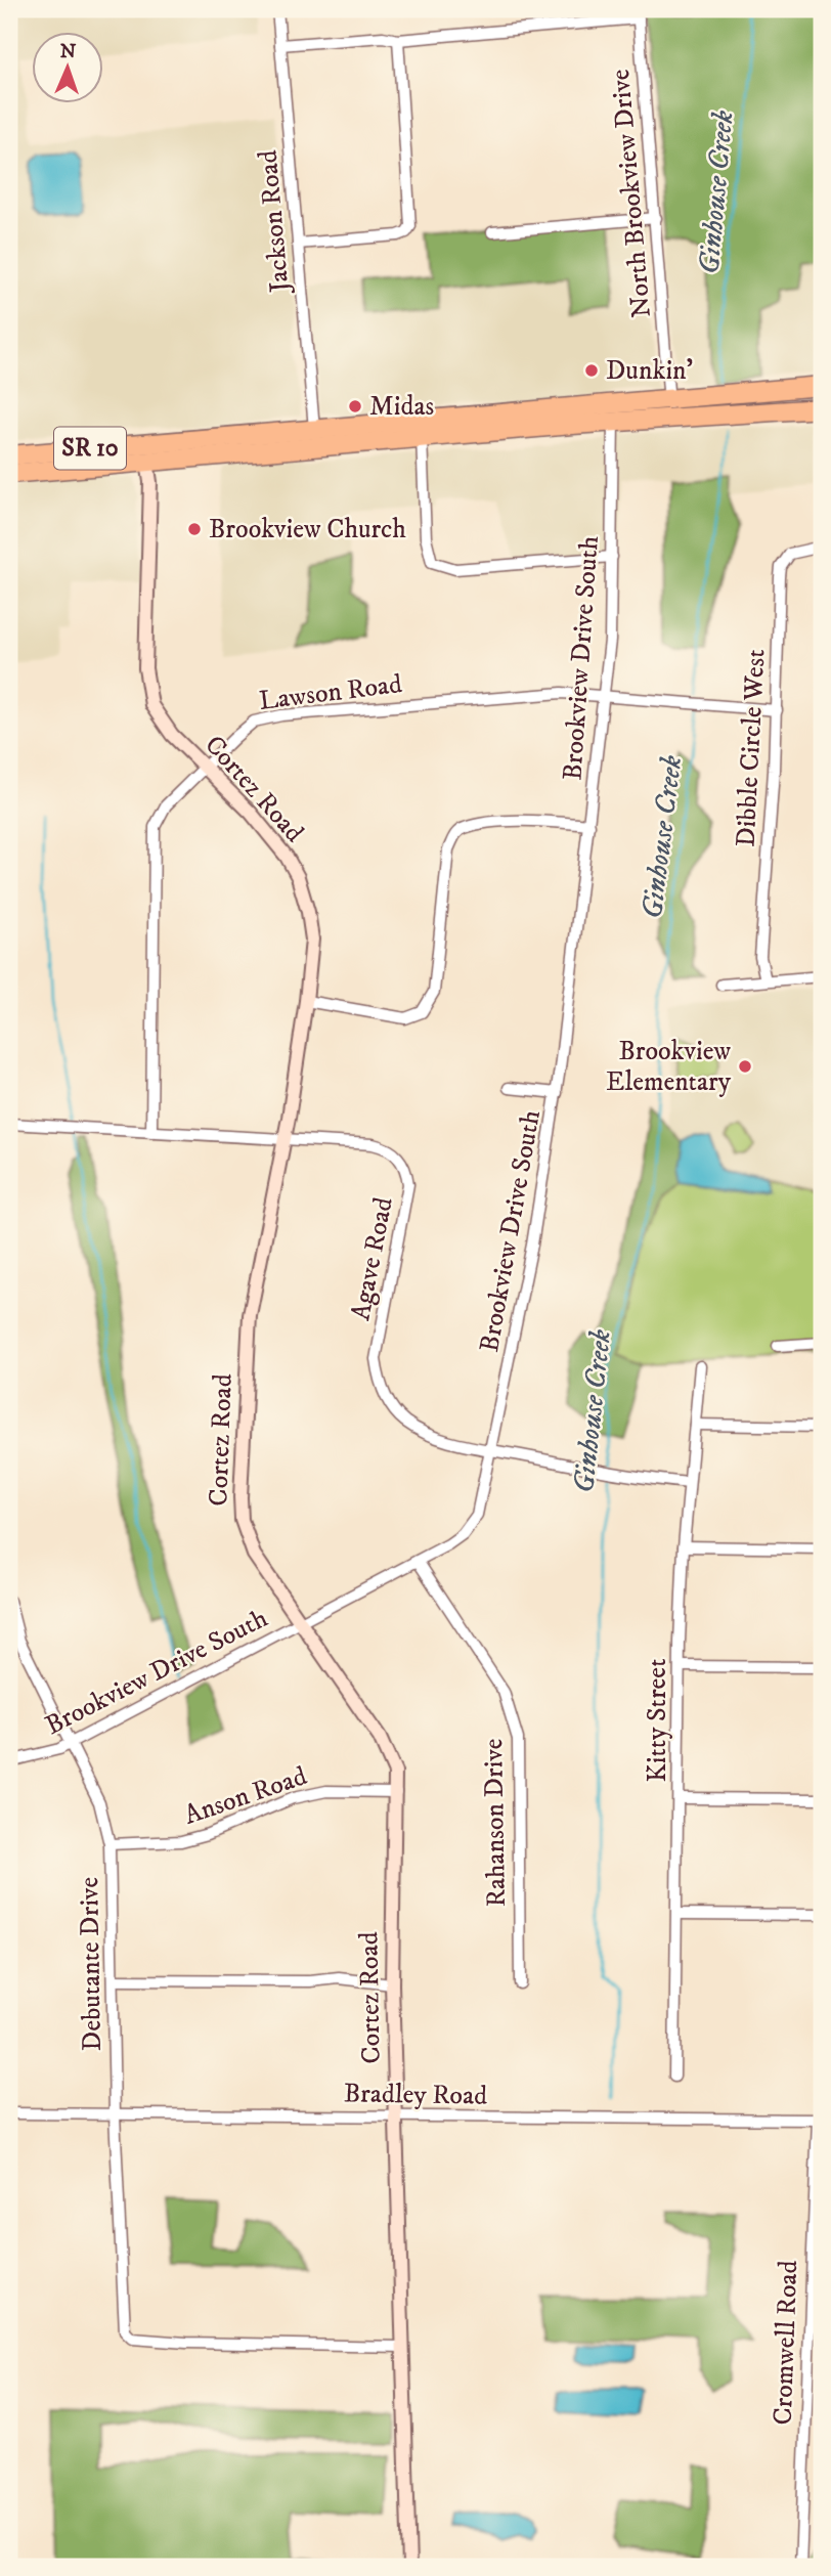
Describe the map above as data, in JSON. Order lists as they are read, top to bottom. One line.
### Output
{"streets":{"highway":["SR 10"],"street":["North Brookview Drive","Jackson Road","Brookview Drive South","Lawson Road","Dibble Circle West","Cortez Road","Agave Road","Kitty Street","Anson Road","Rahanson Drive","Debutante Drive","Bradley Road","Cromwell Road"]},"crossings":[["North Brookview Drive","SR 10"],["Jackson Road","SR 10"],["SR 10","Brookview Drive South"],["SR 10","Cortez Road"],["Brookview Drive South","Lawson Road"],["Brookview Drive South","Cortez Road"],["Brookview Drive South","Agave Road"],["Brookview Drive South","Rahanson Drive"],["Brookview Drive South","Debutante Drive"],["Lawson Road","Dibble Circle West"],["Lawson Road","Cortez Road"],["Lawson Road","Agave Road"],["Cortez Road","Agave Road"],["Cortez Road","Anson Road"],["Cortez Road","Debutante Drive"],["Cortez Road","Bradley Road"],["Agave Road","Kitty Street"],["Anson Road","Debutante Drive"],["Debutante Drive","Bradley Road"],["Bradley Road","Cromwell Road"]],"water":["Ginhouse Creek"],"places":["Dunkin'","Midas","Brookview Church","Brookview Elementary"],"north":"top"}
